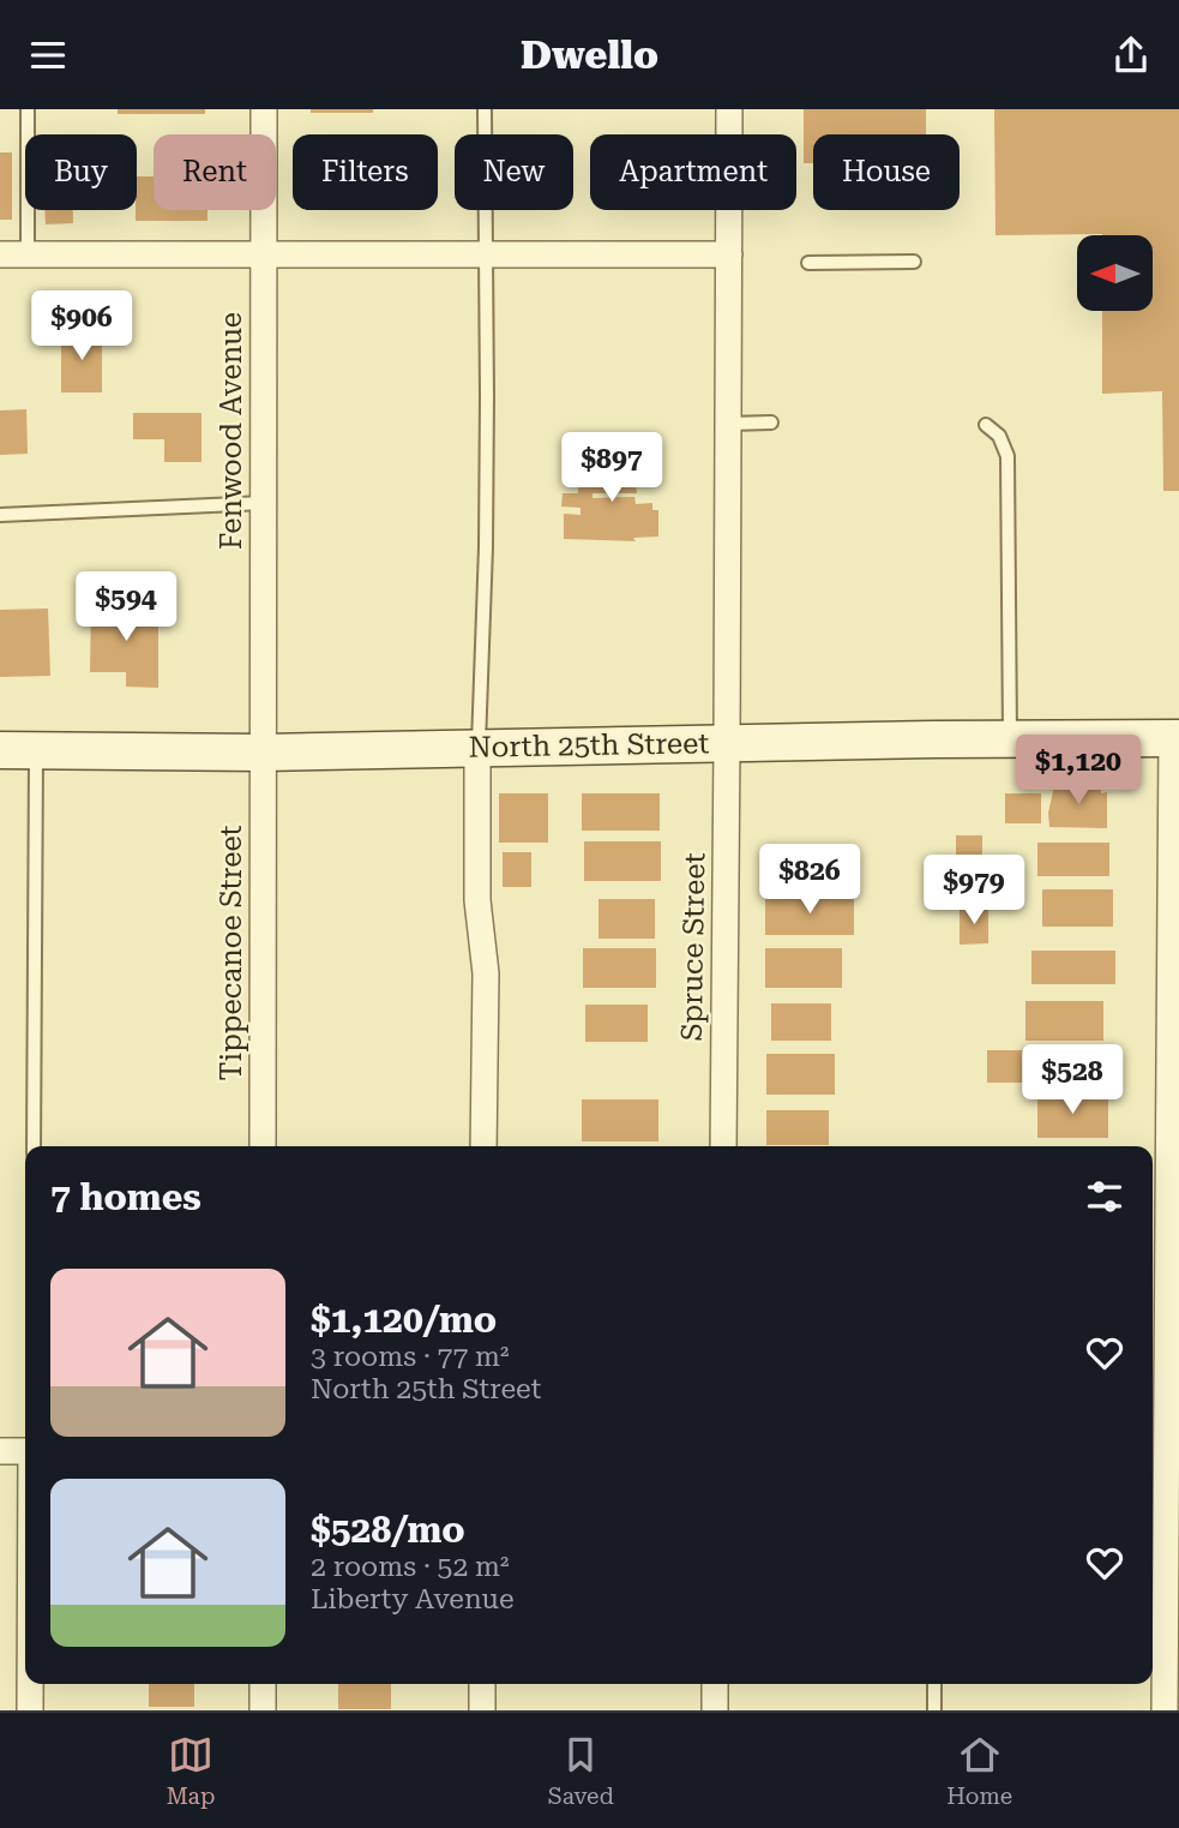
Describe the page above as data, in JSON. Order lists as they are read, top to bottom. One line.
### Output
{"streets":{"street":["Fenwood Avenue","North 25th Street","Spruce Street","Tippecanoe Street"]},"crossings":[["Fenwood Avenue","North 25th Street"],["Fenwood Avenue","Tippecanoe Street"],["North 25th Street","Spruce Street"],["North 25th Street","Tippecanoe Street"]],"north":"left","page":{"header":"Dwello","chip":["Buy","Rent","Filters","New","Apartment","House"],"price":["$906","$897","$594","$1,120","$826","$979","$528"],"heading":"7 homes","list":[{"name":"$1,120/mo","note":"3 rooms · 77 m² · North 25th Street"},{"name":"$528/mo","note":"2 rooms · 52 m² · Liberty Avenue"}],"tabs":["Map","Saved","Home"]}}
